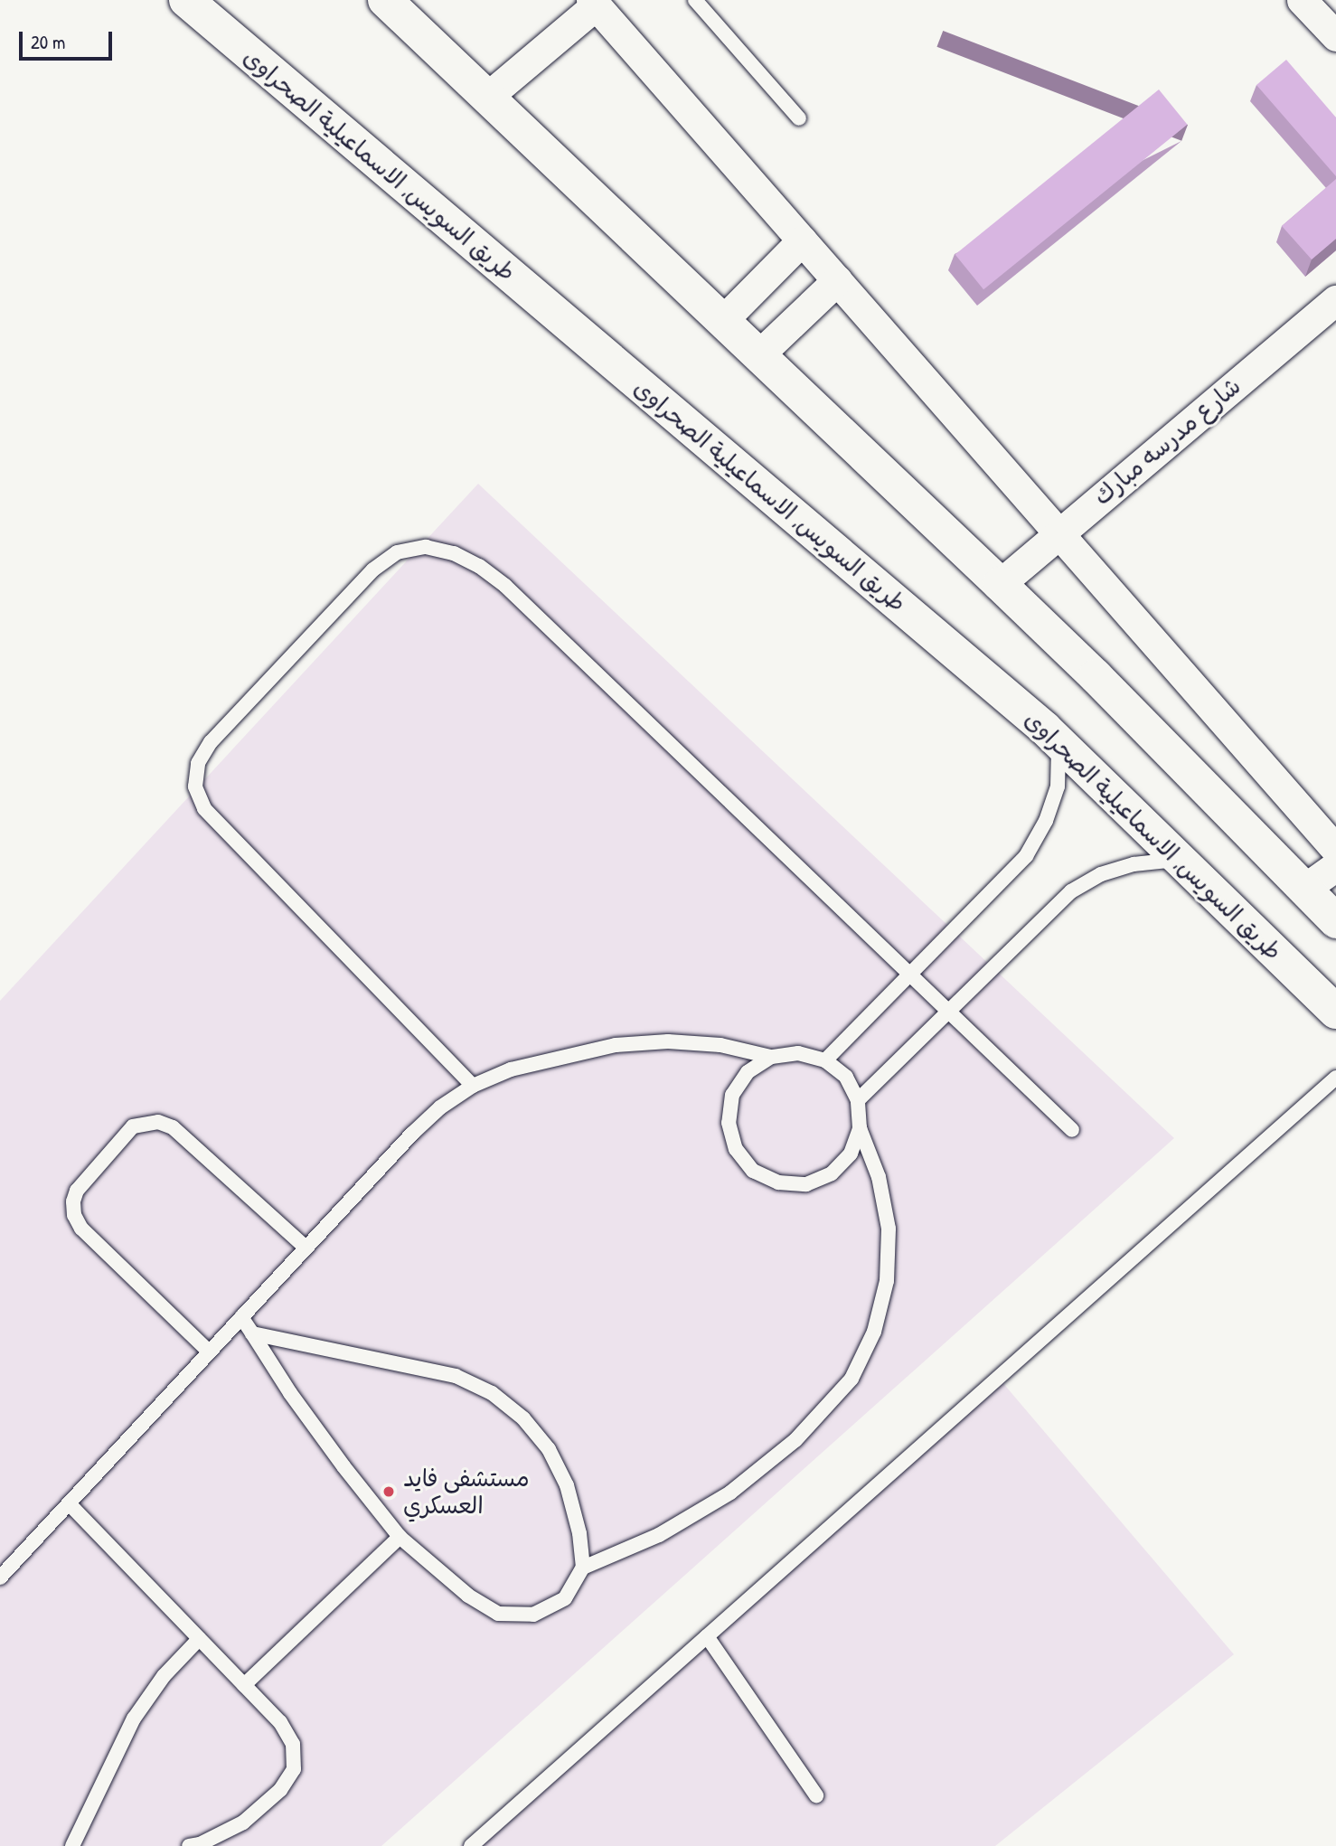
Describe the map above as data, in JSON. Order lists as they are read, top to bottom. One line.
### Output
{"streets":{"highway":["طريق السويس, الاسماعيلية الصحراوى"],"street":["شارع مدرسه مبارك"]},"places":["مستشفى فايد العسكري"],"scale_bar":"20 m"}
